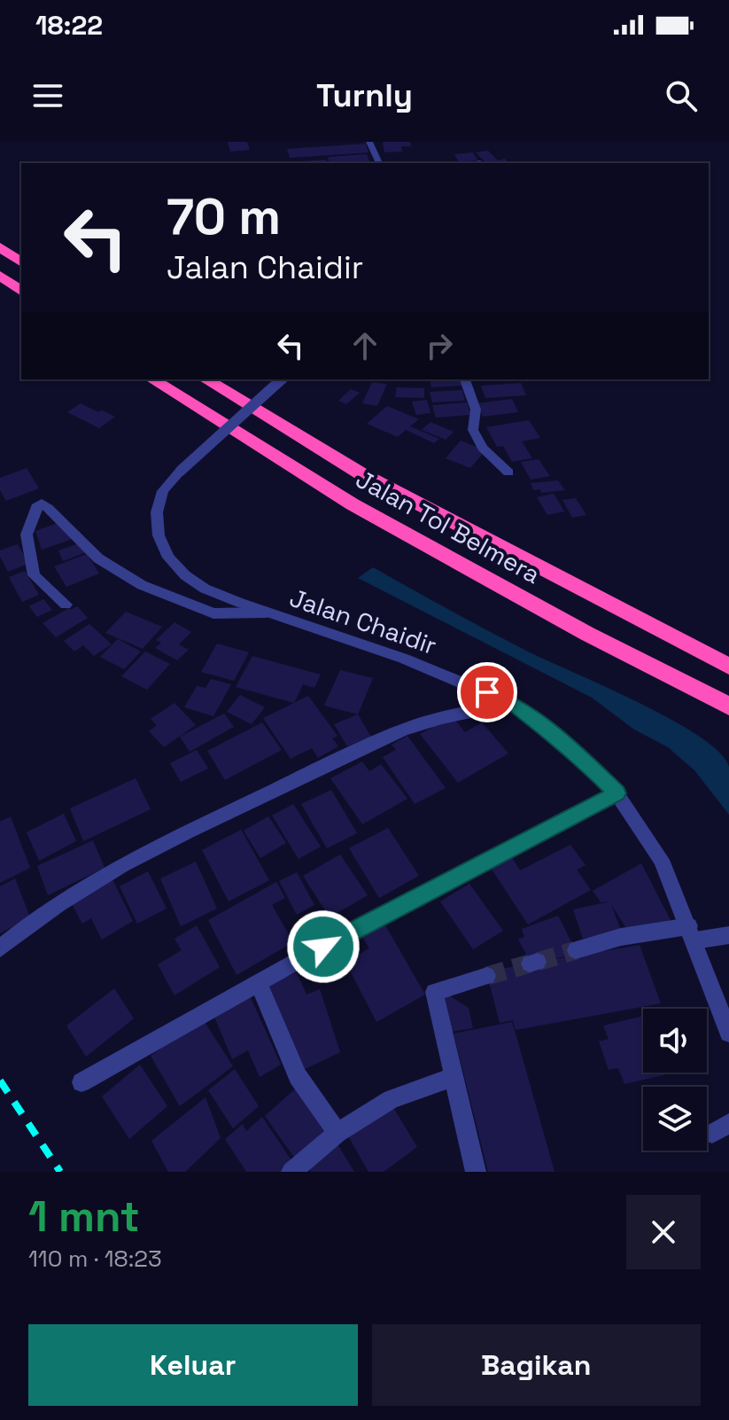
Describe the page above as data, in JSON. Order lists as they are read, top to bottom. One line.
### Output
{"streets":{"highway":["Jalan Tol Belmera"],"street":["Jalan Chaidir"]},"page":{"status":"18:22","header":"Turnly","turn":["70 m","Jalan Chaidir"],"heading":["1 mnt","110 m · 18:23"],"buttons":["Keluar","Bagikan"]}}
